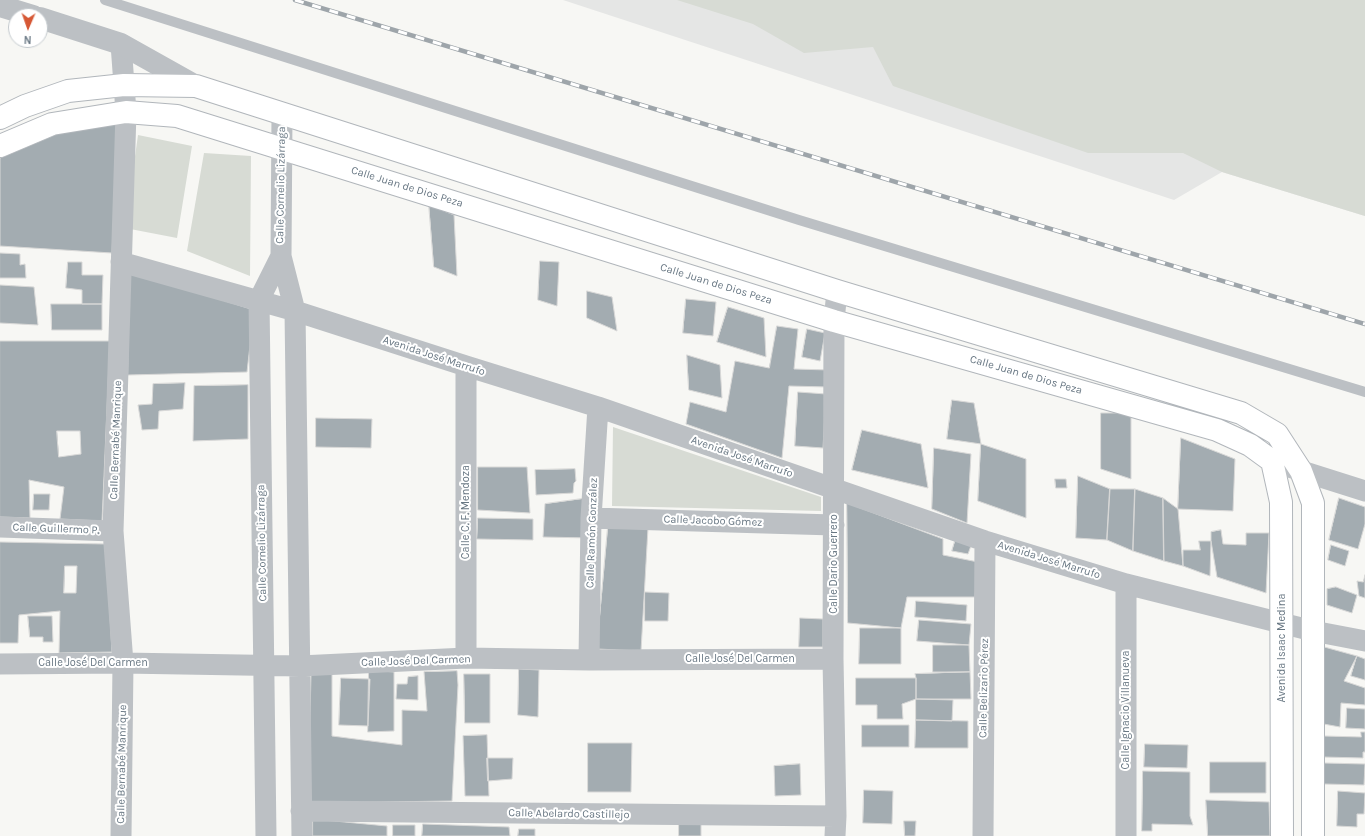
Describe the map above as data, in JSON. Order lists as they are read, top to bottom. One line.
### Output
{"streets":{"main road":["Calle Juan de Dios Peza","Avenida Isaac Medina"],"street":["Calle Cornelio Lizárraga","Avenida José Marrufo","Calle Bernabé Manrique","Calle C. F. Mendoza","Calle Jacobo Gómez","Calle Guillermo P.","Calle Ramón González","Calle Dario Guerrero","Calle José Del Carmen","Calle Belizario Pérez","Calle Ignacio Villanueva","Calle Abelardo Castillejo"]},"crossings":[["Calle Cornelio Lizárraga","Calle Juan de Dios Peza"],["Calle Cornelio Lizárraga","Avenida José Marrufo"],["Calle Cornelio Lizárraga","Calle José Del Carmen"],["Calle Cornelio Lizárraga","Calle Abelardo Castillejo"],["Calle Juan de Dios Peza","Calle Bernabé Manrique"],["Calle Juan de Dios Peza","Calle Dario Guerrero"],["Calle Juan de Dios Peza","Avenida Isaac Medina"],["Avenida José Marrufo","Calle Bernabé Manrique"],["Avenida José Marrufo","Calle C. F. Mendoza"],["Avenida José Marrufo","Calle Ramón González"],["Avenida José Marrufo","Calle Dario Guerrero"],["Avenida José Marrufo","Avenida Isaac Medina"],["Avenida José Marrufo","Calle Belizario Pérez"],["Avenida José Marrufo","Calle Ignacio Villanueva"],["Calle Bernabé Manrique","Calle Guillermo P."],["Calle Bernabé Manrique","Calle José Del Carmen"],["Calle C. F. Mendoza","Calle José Del Carmen"],["Calle Jacobo Gómez","Calle Ramón González"],["Calle Jacobo Gómez","Calle Dario Guerrero"],["Calle Ramón González","Calle José Del Carmen"],["Calle Dario Guerrero","Calle José Del Carmen"],["Calle Dario Guerrero","Calle Abelardo Castillejo"]],"north":"bottom"}
